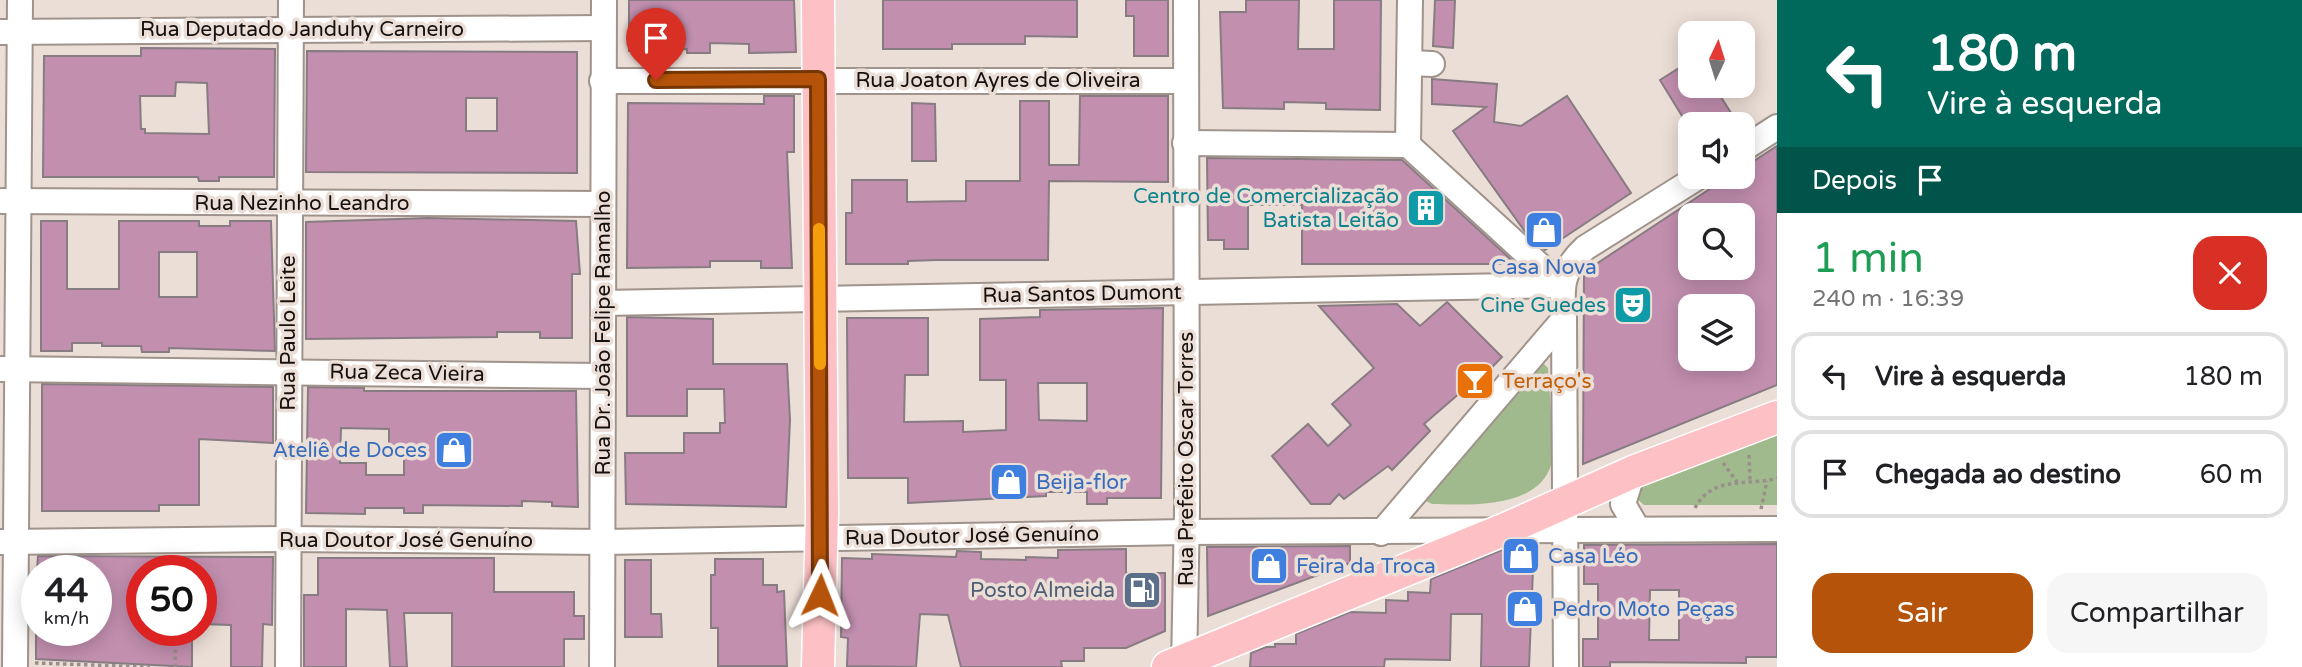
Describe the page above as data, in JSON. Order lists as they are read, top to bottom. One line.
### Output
{"streets":{"street":["Rua Deputado Janduhy Carneiro","Rua Joaton Ayres de Oliveira","Rua Nezinho Leandro","Rua Santos Dumont","Rua Paulo Leite","Rua Dr. João Felipe Ramalho","Rua Zeca Vieira","Rua Prefeito Oscar Torres","Rua Doutor José Genuíno"]},"crossings":[["Rua Deputado Janduhy Carneiro","Rua Paulo Leite"],["Rua Deputado Janduhy Carneiro","Rua Dr. João Felipe Ramalho"],["Rua Joaton Ayres de Oliveira","Rua Dr. João Felipe Ramalho"],["Rua Joaton Ayres de Oliveira","Rua Prefeito Oscar Torres"],["Rua Nezinho Leandro","Rua Paulo Leite"],["Rua Nezinho Leandro","Rua Dr. João Felipe Ramalho"],["Rua Santos Dumont","Rua Dr. João Felipe Ramalho"],["Rua Santos Dumont","Rua Prefeito Oscar Torres"],["Rua Paulo Leite","Rua Zeca Vieira"],["Rua Paulo Leite","Rua Doutor José Genuíno"],["Rua Dr. João Felipe Ramalho","Rua Zeca Vieira"],["Rua Dr. João Felipe Ramalho","Rua Doutor José Genuíno"],["Rua Prefeito Oscar Torres","Rua Doutor José Genuíno"]],"places":{"building":["Centro de Comercialização Batista Leitão"],"shop":["Casa Nova","Ateliê de Doces","Beija-flor","Casa Léo","Feira da Troca","Pedro Moto Peças"],"theatre":["Cine Guedes"],"bar":["Terraço's"],"fuel station":["Posto Almeida"]},"north":"top","page":{"turn":["180 m","Vire à esquerda"],"then":"Depois","heading":["1 min","240 m · 16:39"],"list":[{"name":"Vire à esquerda","value":"180 m"},{"name":"Chegada ao destino","value":"60 m"}],"speed":"44 km/h","limit":"50","buttons":["Sair","Compartilhar"]}}
